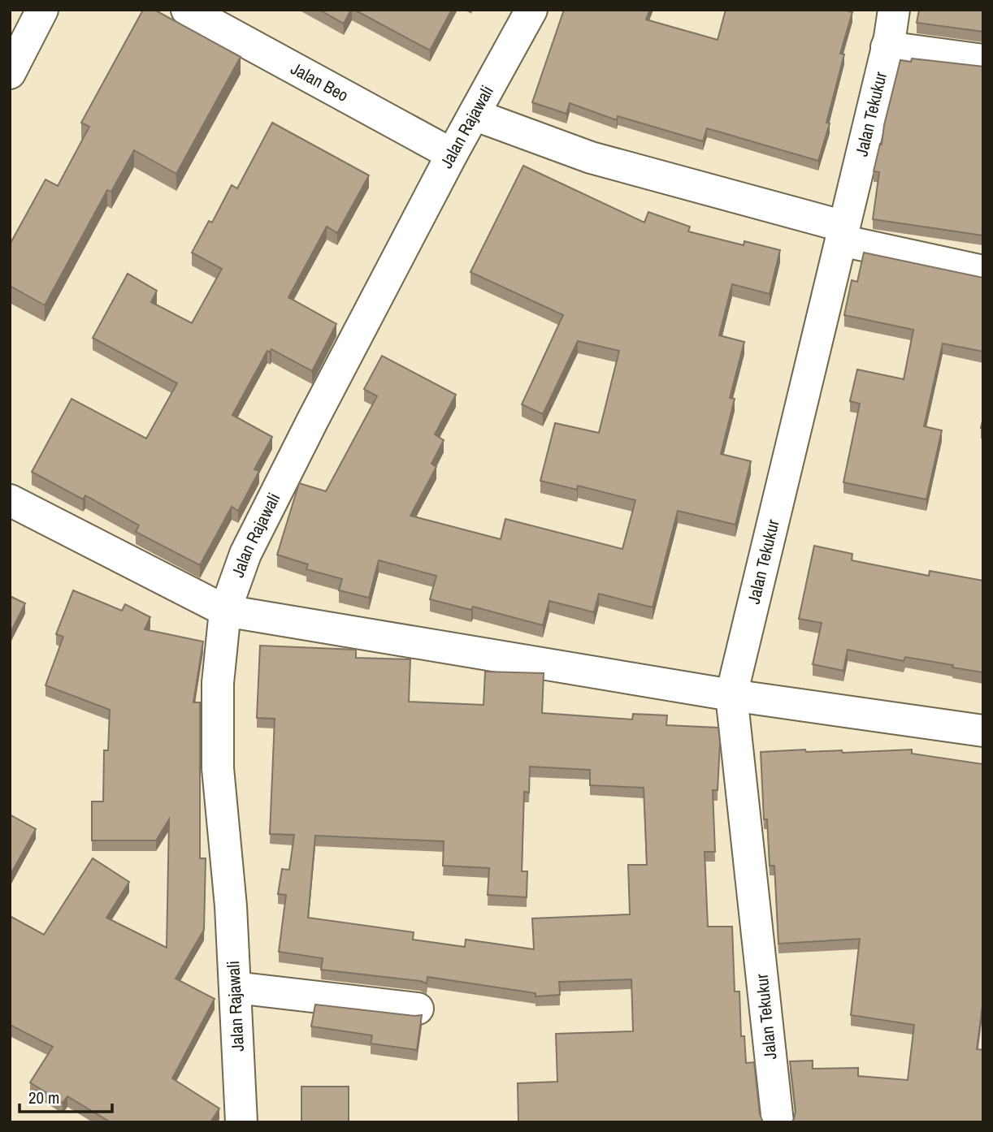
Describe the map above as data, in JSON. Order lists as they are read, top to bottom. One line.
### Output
{"streets":{"street":["Jalan Beo","Jalan Tekukur","Jalan Rajawali"]},"crossings":[["Jalan Beo","Jalan Rajawali"]],"scale_bar":"20 m"}
